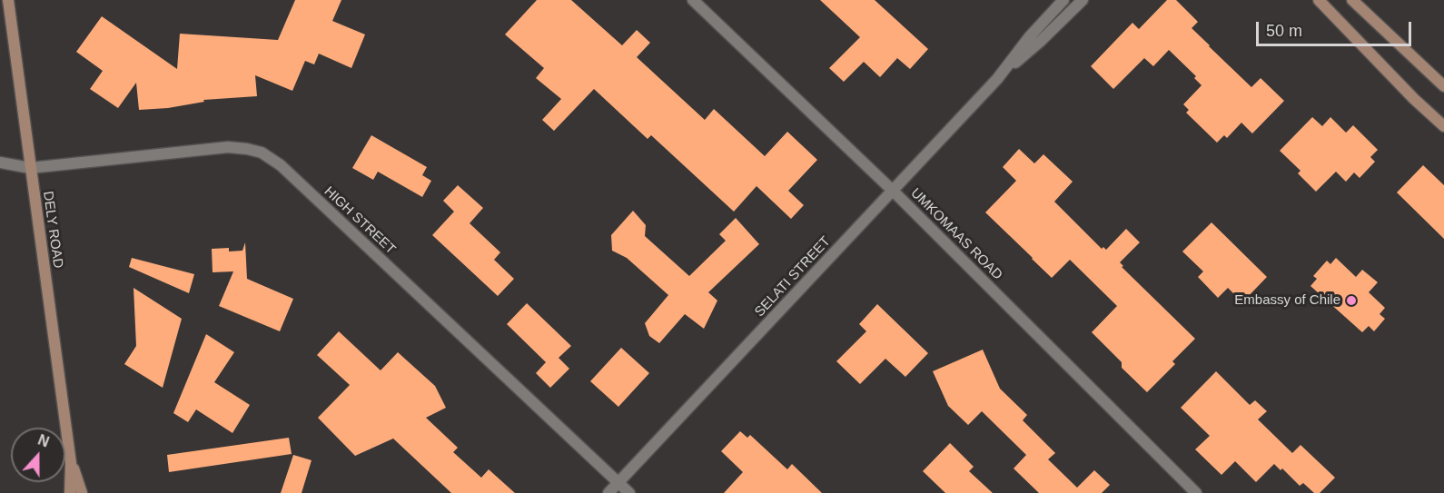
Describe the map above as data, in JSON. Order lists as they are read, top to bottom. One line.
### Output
{"streets":{"street":["HIGH STREET","DELY ROAD","UMKOMAAS ROAD","SELATI STREET"]},"crossings":[["HIGH STREET","DELY ROAD"],["HIGH STREET","SELATI STREET"],["UMKOMAAS ROAD","SELATI STREET"]],"places":["Embassy of Chile"],"scale_bar":"50 m","north":"top"}
